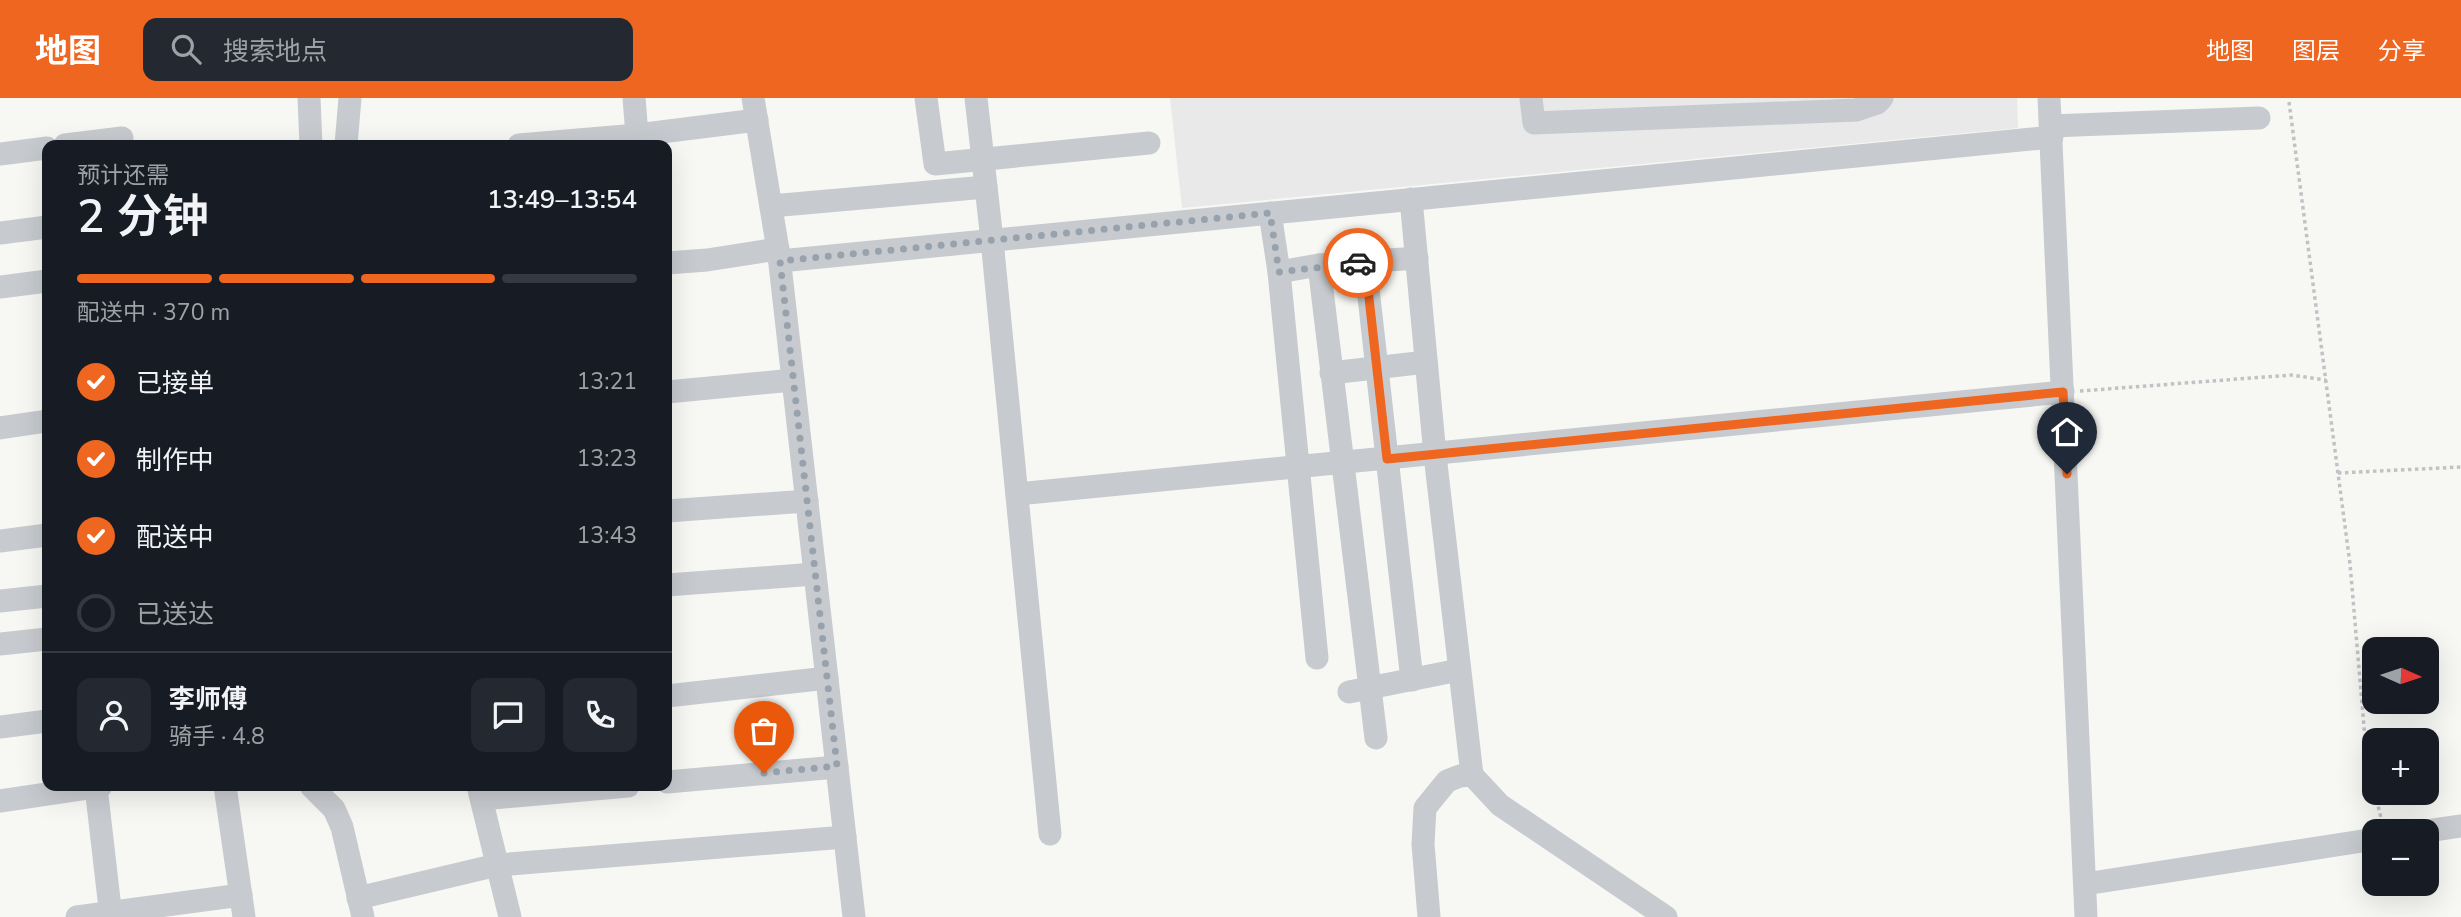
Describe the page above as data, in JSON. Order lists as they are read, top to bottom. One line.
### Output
{"north":"right","page":{"header":"地图","search":"搜索地点","nav":["地图","图层","分享"],"heading":["2 分钟","预计还需","13:49–13:54"],"panel":["李师傅","骑手 · 4.8"],"bar":"配送中 · 370 m","list":[["已接单","13:21"],["制作中","13:23"],["配送中","13:43"],"已送达"],"map_buttons":["+","−"]}}
